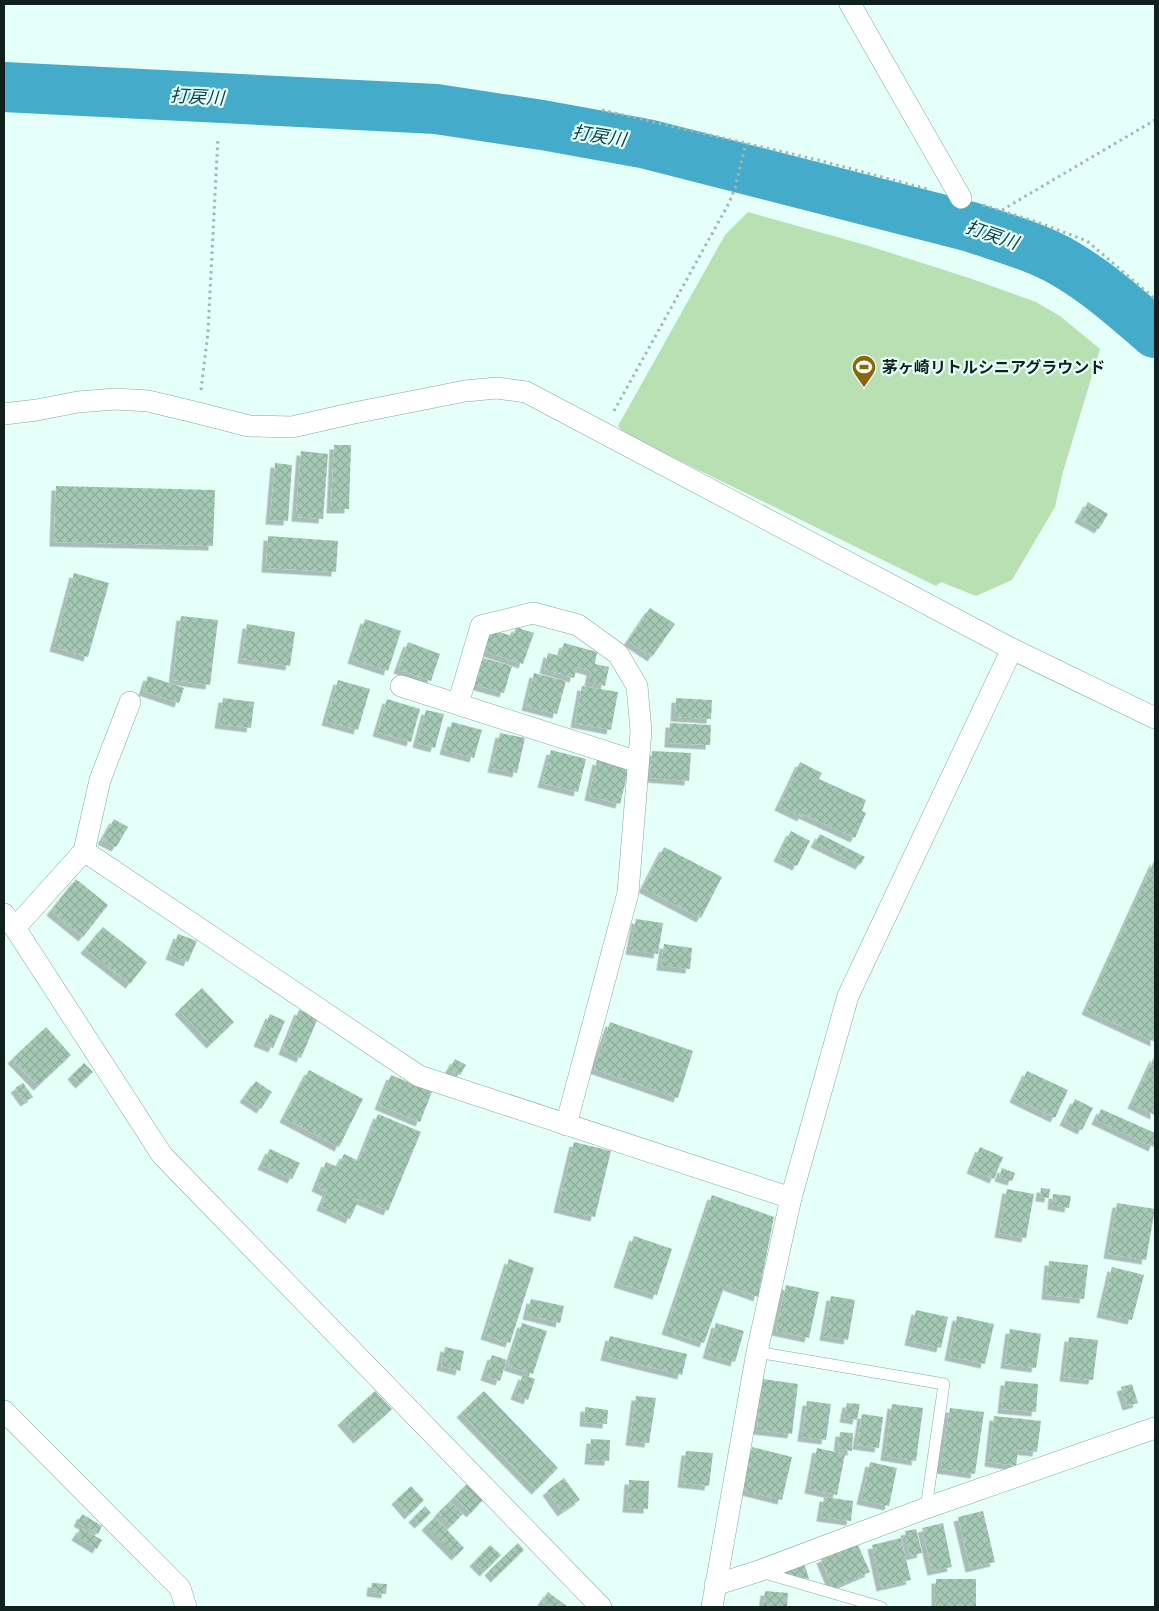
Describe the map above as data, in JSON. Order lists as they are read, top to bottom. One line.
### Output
{"water":["打戻川"],"places":{"sports":["茅ヶ崎リトルシニアグラウンド"]}}
